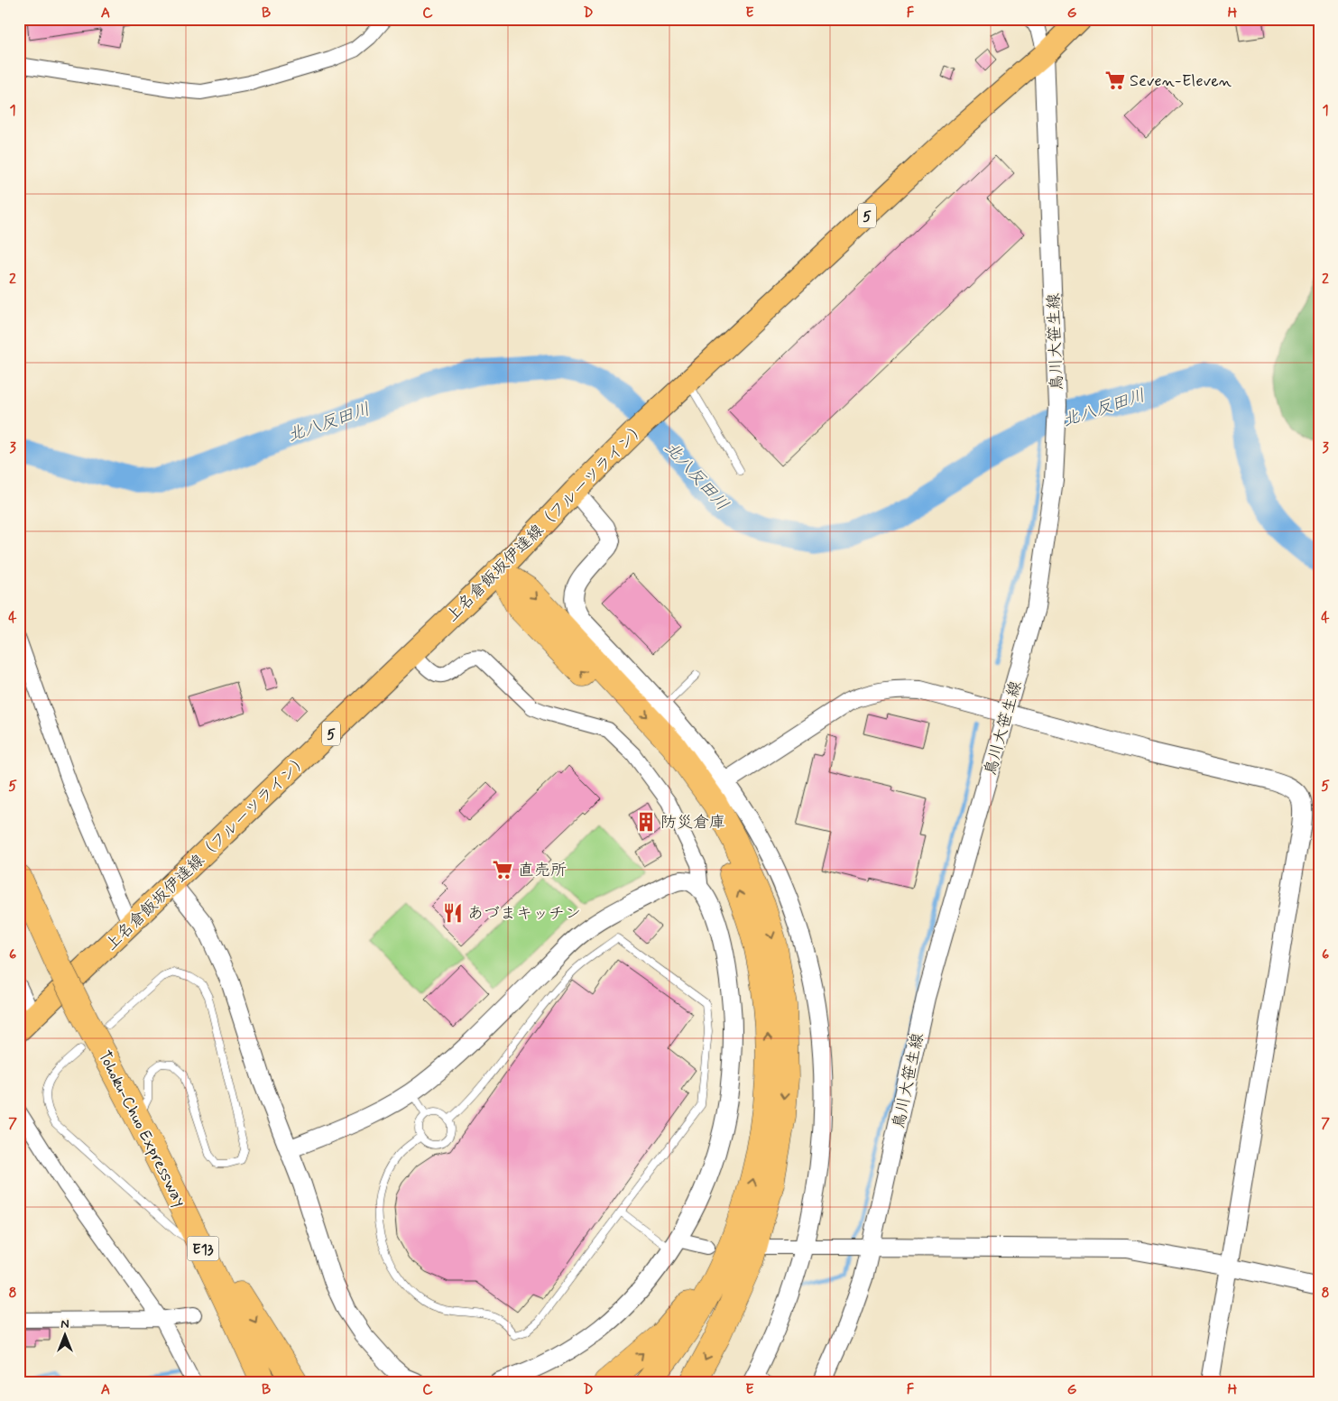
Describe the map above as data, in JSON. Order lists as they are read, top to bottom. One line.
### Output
{"streets":{"highway":["Tohoku-Chuo Expressway","E13"],"main road":["5","上名倉飯坂伊達線（フルーツライン）"],"street":["鳥川大笹生線"]},"crossings":[["鳥川大笹生線","上名倉飯坂伊達線（フルーツライン）"]],"water":["北八反田川"],"places":{"supermarket":["Seven-Eleven","直売所"],"building":["防災倉庫"],"restaurant":["あづまキッチン"]},"north":"top","grid":{"columns":["A","B","C","D","E","F","G","H"],"rows":["1","2","3","4","5","6","7","8"]}}
